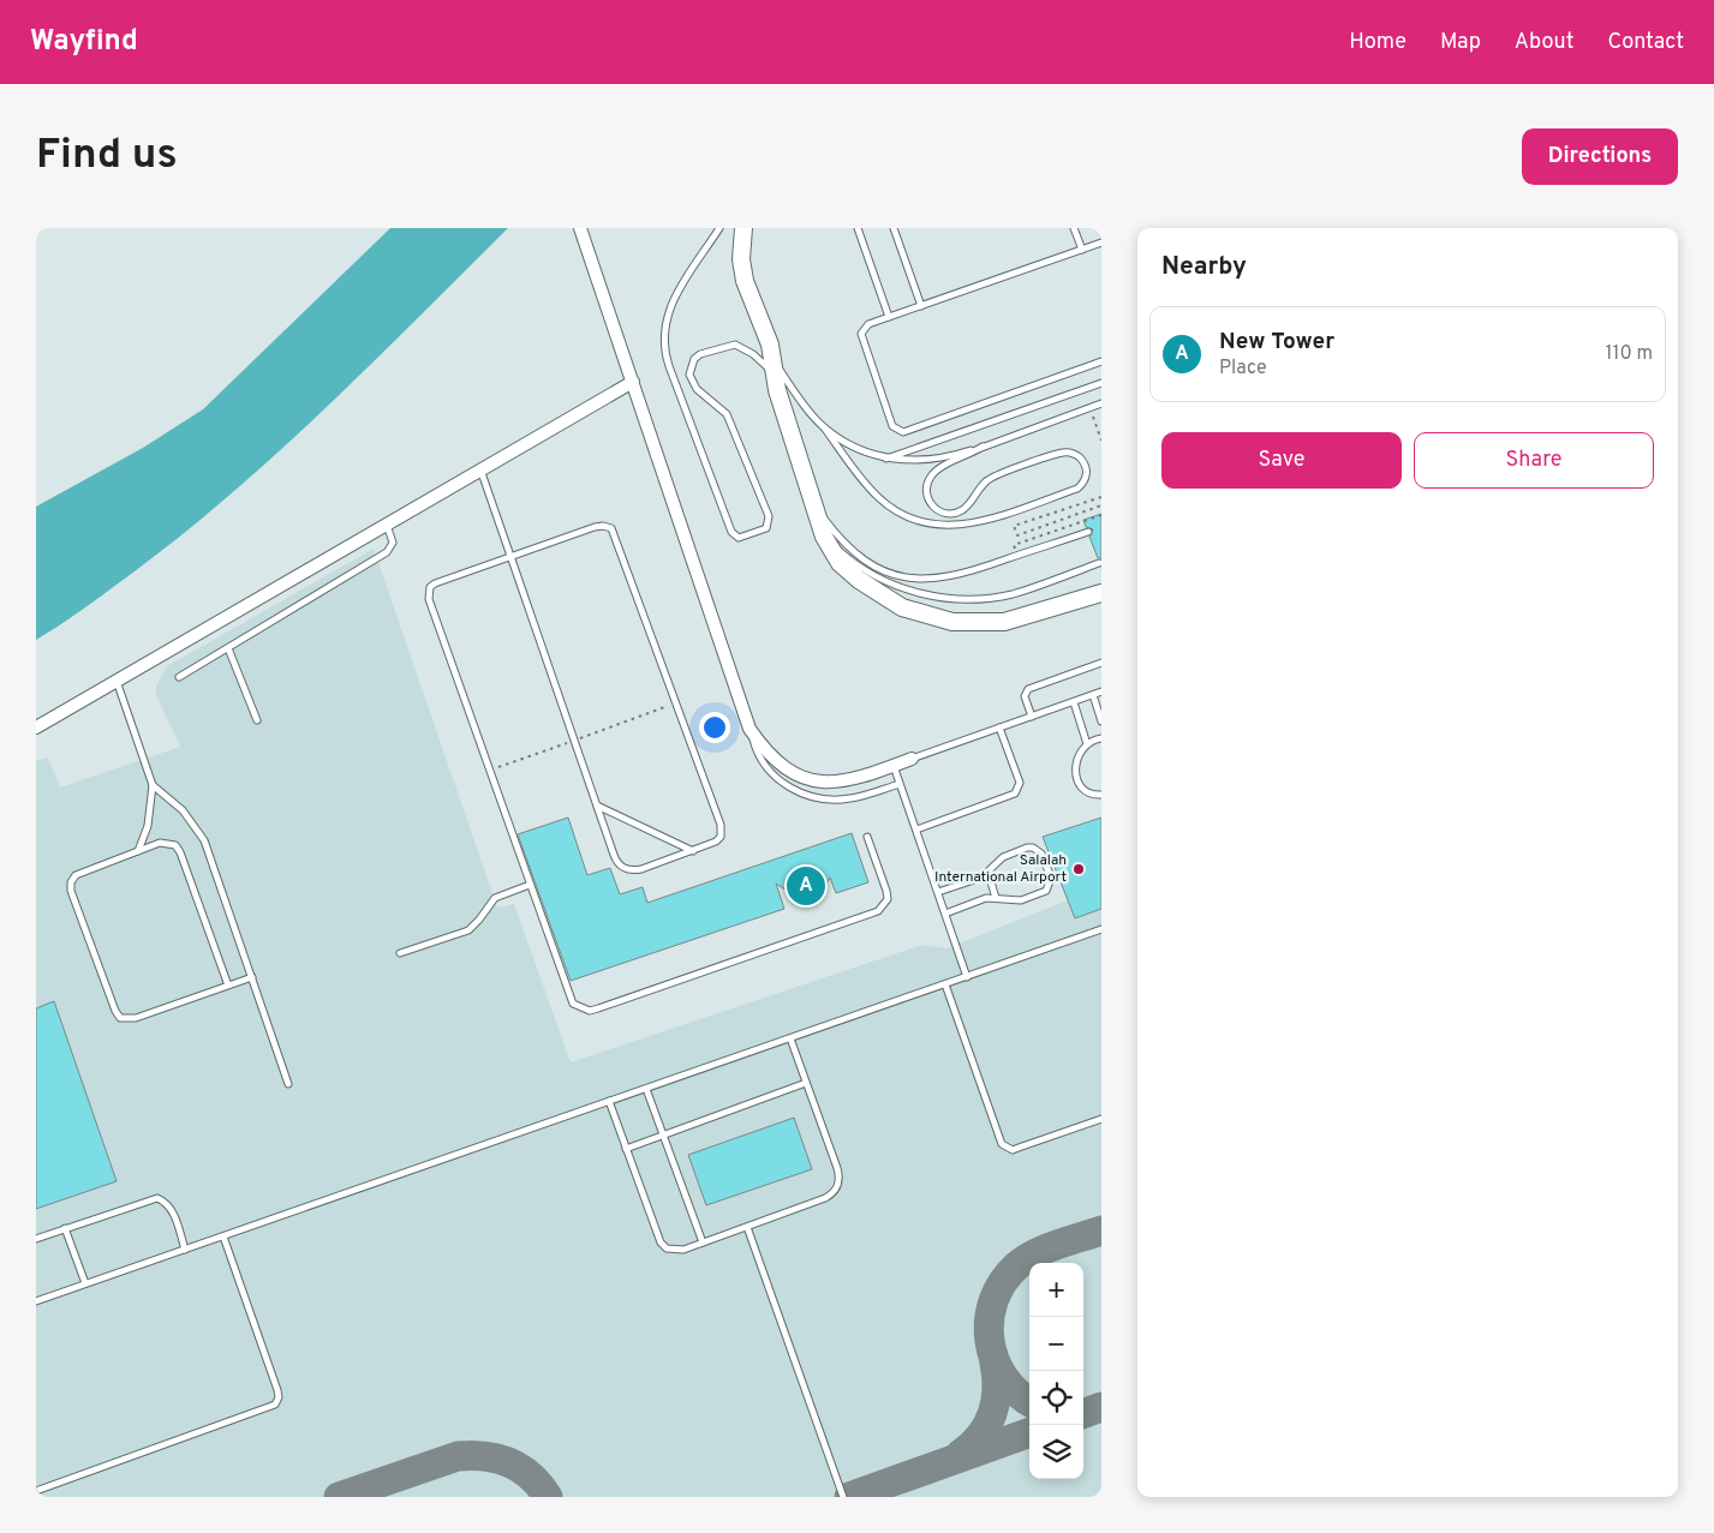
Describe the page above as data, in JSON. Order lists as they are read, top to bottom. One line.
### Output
{"places":["Salalah International Airport"],"page":{"header":"Wayfind","nav":["Home","Map","About","Contact"],"buttons":["Directions",["Save","Share"]],"title":"Find us","heading":"Nearby","list":[{"mark":"A","name":"New Tower","note":"Place","value":"110 m"}],"pins":"A","map_buttons":["+","−"]}}
